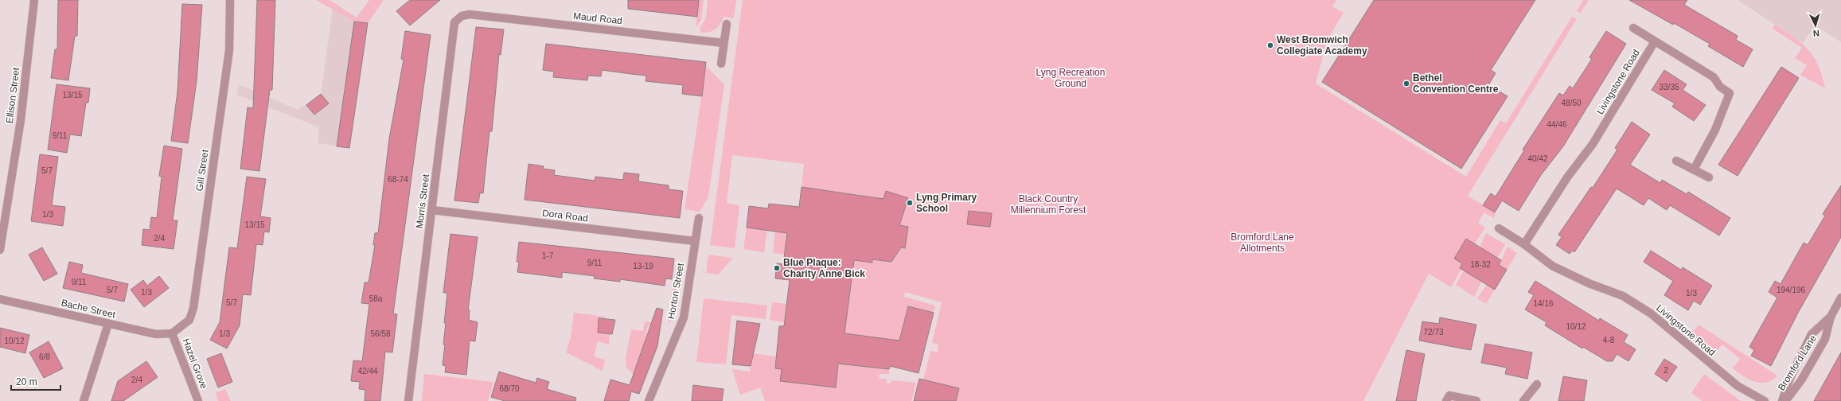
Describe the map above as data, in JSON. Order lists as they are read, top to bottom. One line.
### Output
{"streets":{"street":["Maud Road","Livingstone Road","Ellison Street","Gill Street","Morris Street","Dora Road","Horton Street","Bache Street","Bromford Lane","Hazel Grove"]},"crossings":[["Maud Road","Morris Street"],["Gill Street","Bache Street"],["Gill Street","Hazel Grove"],["Morris Street","Dora Road"],["Dora Road","Horton Street"],["Bache Street","Hazel Grove"]],"parks":["Lyng Recreation Ground","Black Country Millennium Forest","Bromford Lane Allotments"],"places":["West Bromwich Collegiate Academy","Bethel Convention Centre","Lyng Primary School","Blue Plaque: Charity Anne Bick"],"house_numbers":["33/35","13/15","48/50","44/46","9/11","40/42","5/7","68-74","1/3","13/15","2/4","1-7","9/11","18-32","13-19","9/11","5/7","194/196","1/3","1/3","58a","5/7","14/16","10/12","72/73","1/3","56/58","4-8","10/12","6/8","2","42/44","2/4","68/70"],"scale_bar":"20 m","north":"bottom"}
